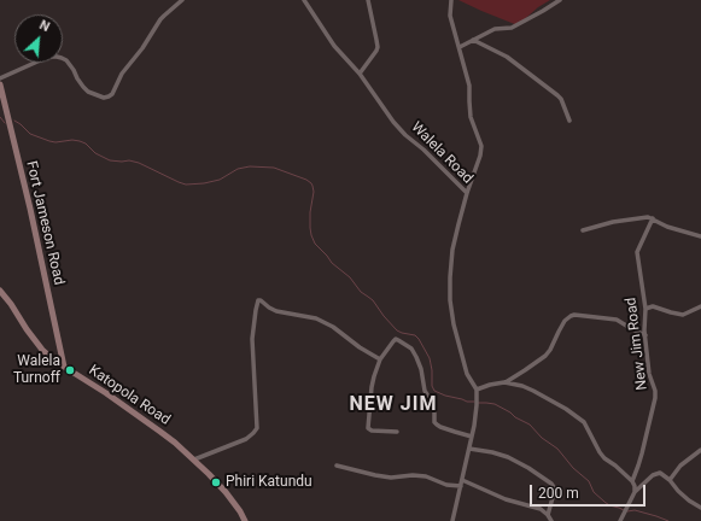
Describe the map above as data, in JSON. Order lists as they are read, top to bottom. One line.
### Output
{"streets":{"street":["Walela Road","Fort Jameson Road","New Jim Road","Katopola Road"]},"crossings":[["Fort Jameson Road","Katopola Road"]],"districts":["NEW JIM"],"places":["Walela Turnoff","Phiri Katundu"],"scale_bar":"200 m","north":"top right"}
